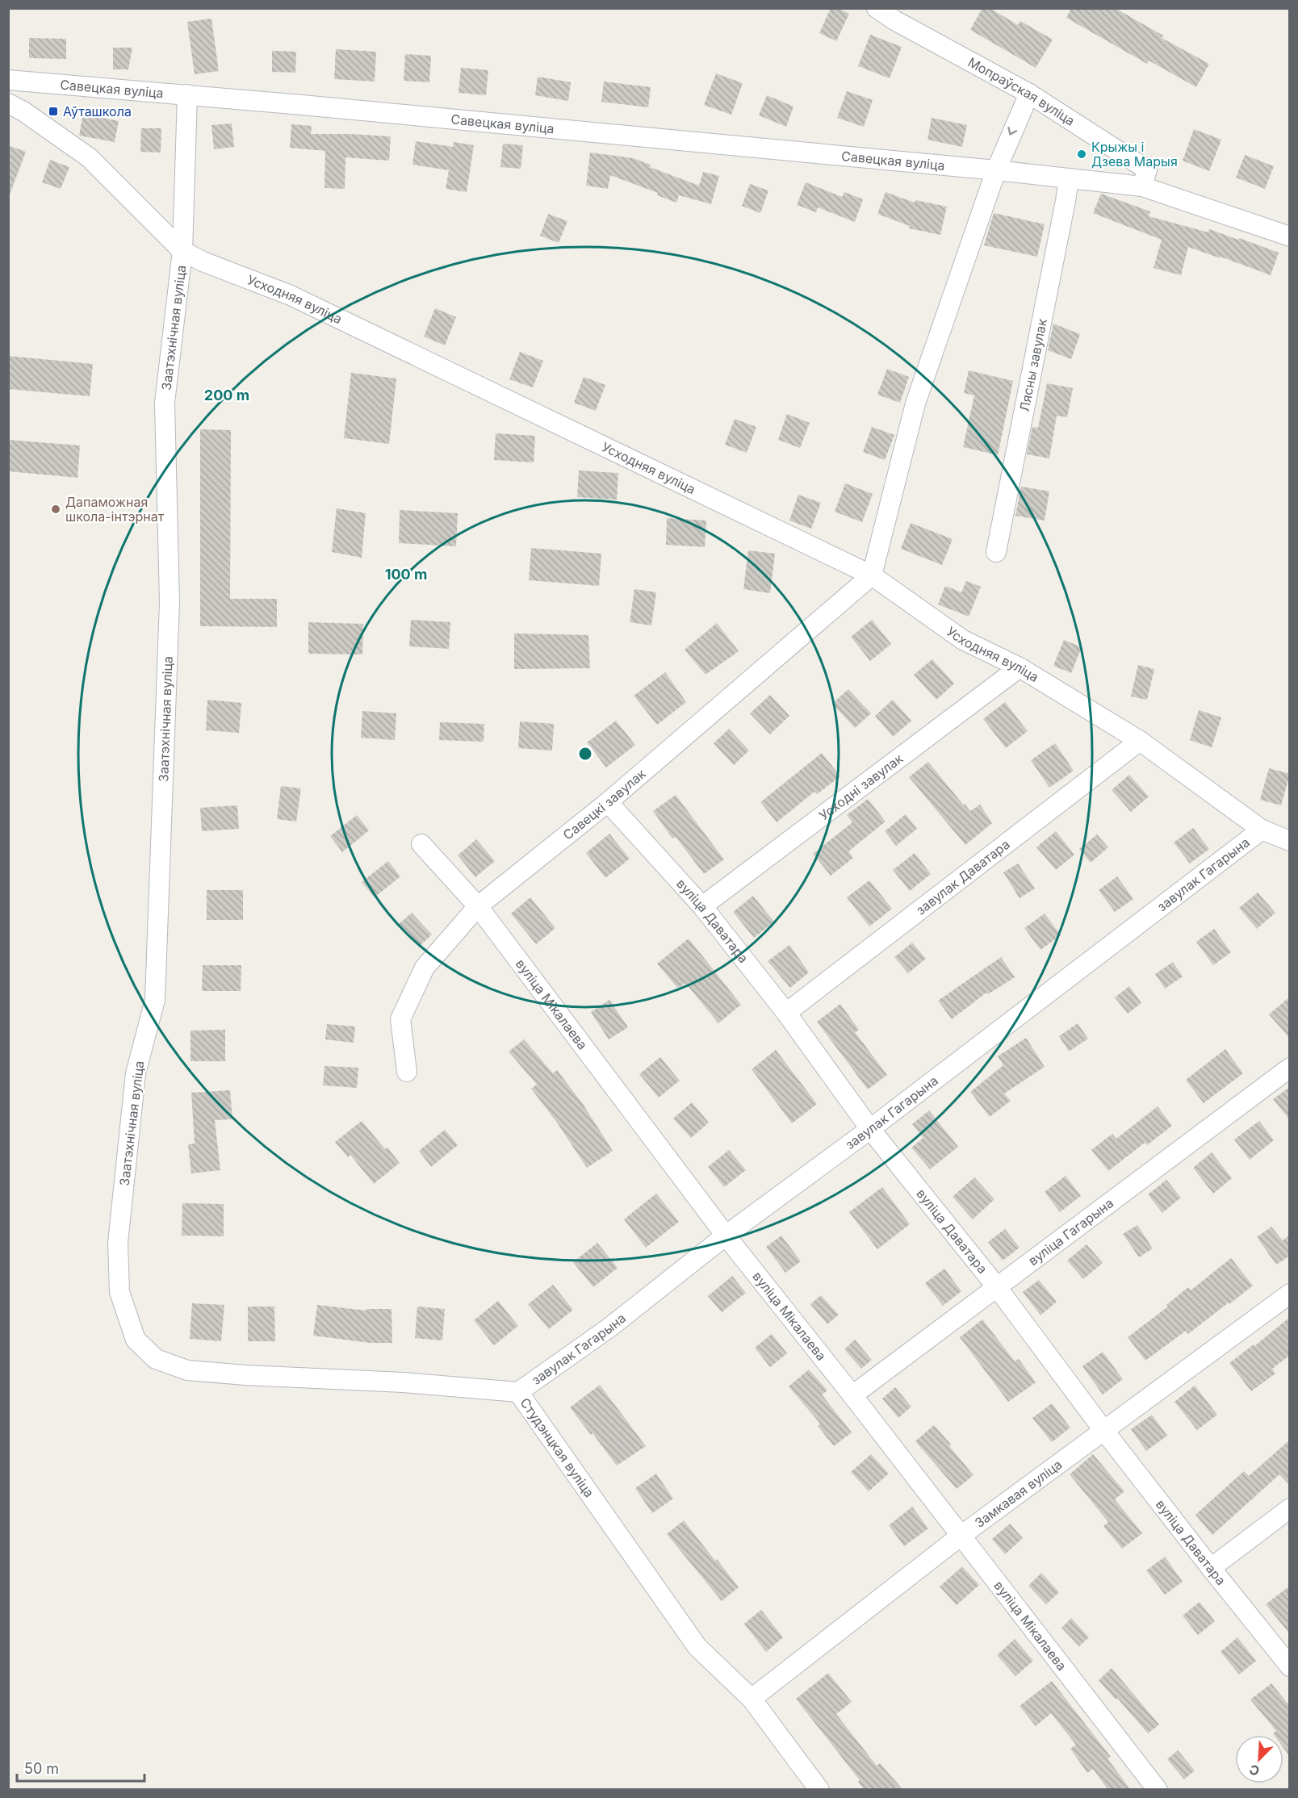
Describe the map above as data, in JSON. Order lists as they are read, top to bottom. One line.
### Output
{"streets":{"street":["Савецкая вуліца","Мопраўская вуліца","Усходняя вуліца","Заатэхнічная вуліца","Лясны завулак","Усходні завулак","Савецкі завулак","завулак Гагарына","завулак Даватара","вуліца Даватара","вуліца Мікалаева","вуліца Гагарына","Студэнцкая вуліца","Замкавая вуліца"]},"crossings":[["Савецкая вуліца","Мопраўская вуліца"],["Савецкая вуліца","Заатэхнічная вуліца"],["Савецкая вуліца","Лясны завулак"],["Усходняя вуліца","Заатэхнічная вуліца"],["Усходняя вуліца","Усходні завулак"],["Усходняя вуліца","Савецкі завулак"],["Усходняя вуліца","завулак Гагарына"],["Усходняя вуліца","завулак Даватара"],["Заатэхнічная вуліца","Студэнцкая вуліца"],["Усходні завулак","вуліца Даватара"],["Савецкі завулак","вуліца Даватара"],["Савецкі завулак","вуліца Мікалаева"],["завулак Гагарына","вуліца Даватара"],["завулак Гагарына","вуліца Мікалаева"],["завулак Гагарына","Студэнцкая вуліца"],["завулак Даватара","вуліца Даватара"],["вуліца Даватара","вуліца Гагарына"],["вуліца Даватара","Замкавая вуліца"],["вуліца Мікалаева","вуліца Гагарына"],["вуліца Мікалаева","Замкавая вуліца"],["Студэнцкая вуліца","Замкавая вуліца"]],"places":{"transit":["Аўташкола"],"other":["Крыжы і Дзева Марыя","Дапаможная школа-інтэрнат"]},"scale_bar":"50 m","north":"bottom left","rings":["200 m","100 m"]}
